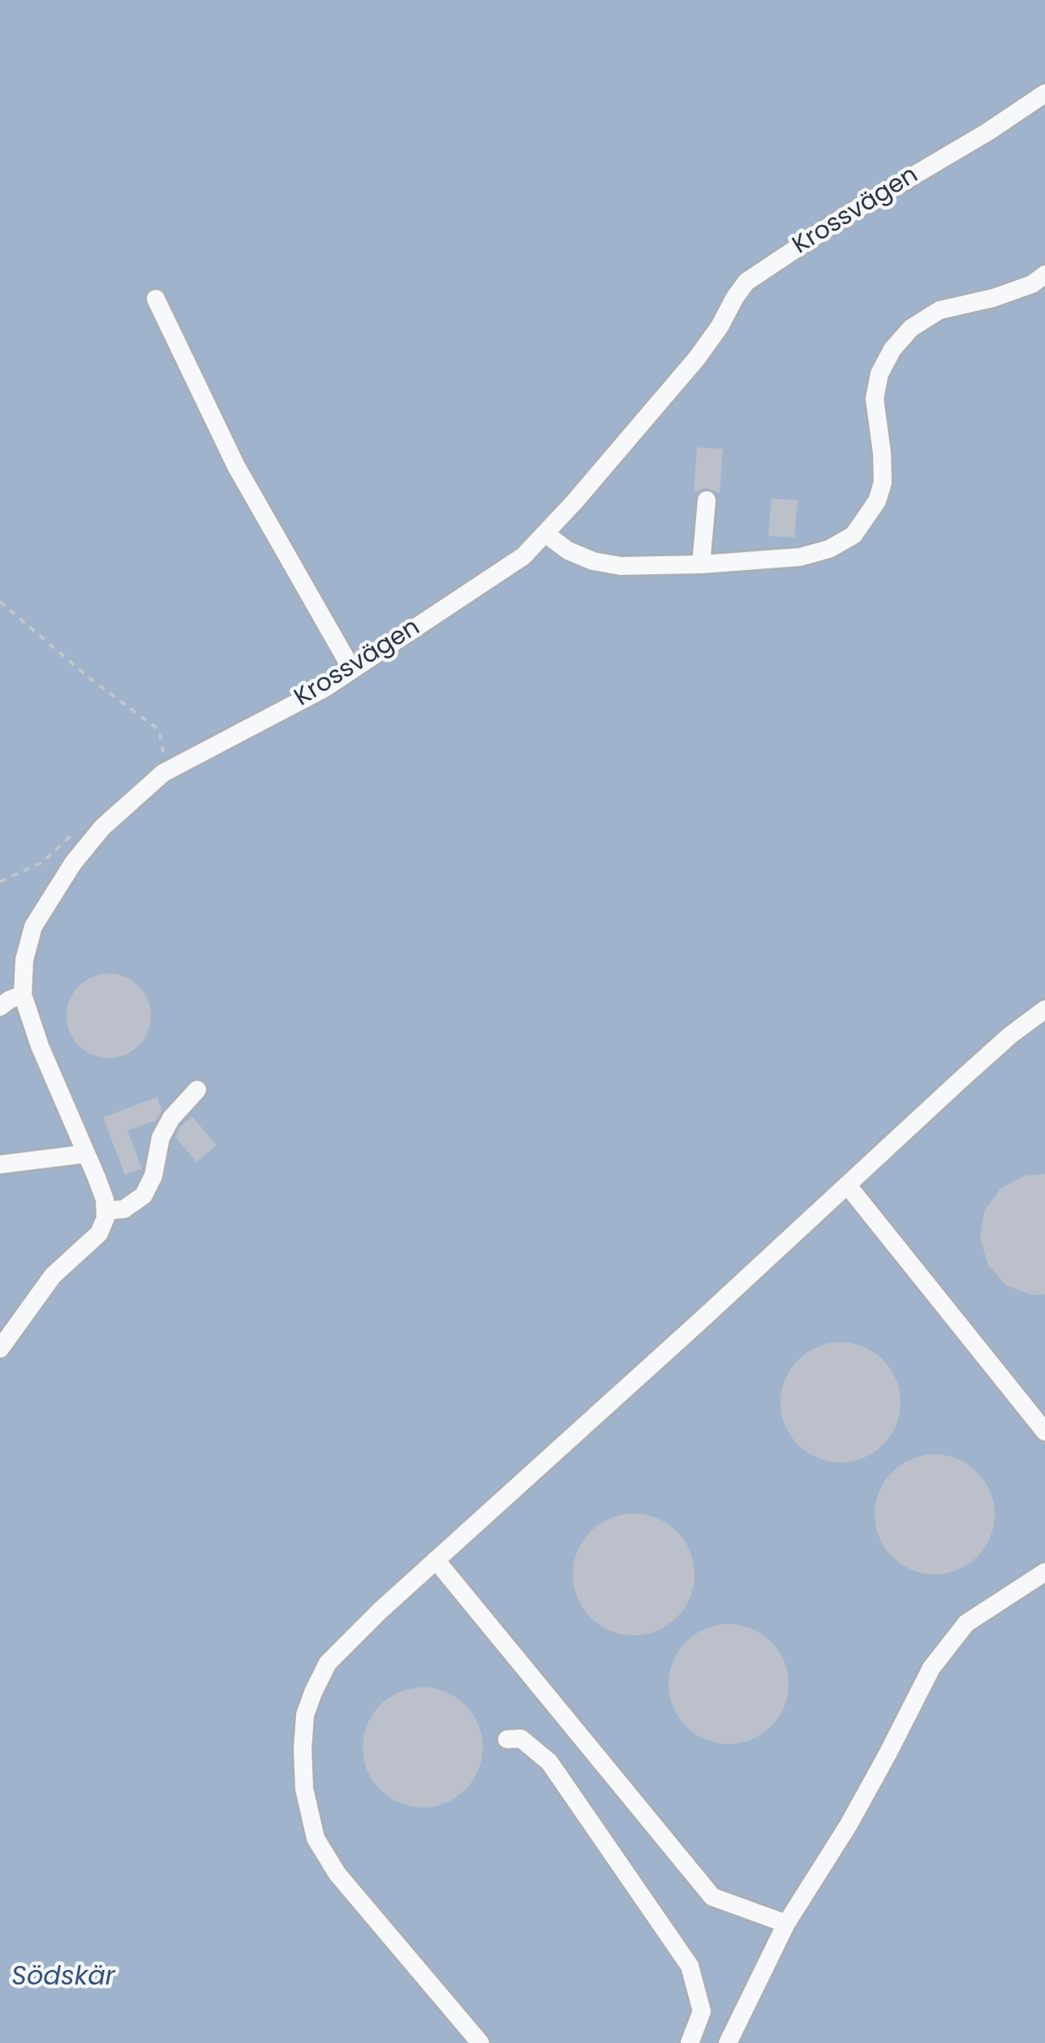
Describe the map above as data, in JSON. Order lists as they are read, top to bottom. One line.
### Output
{"streets":{"street":["Krossvägen"]},"water":["Södskär"]}
